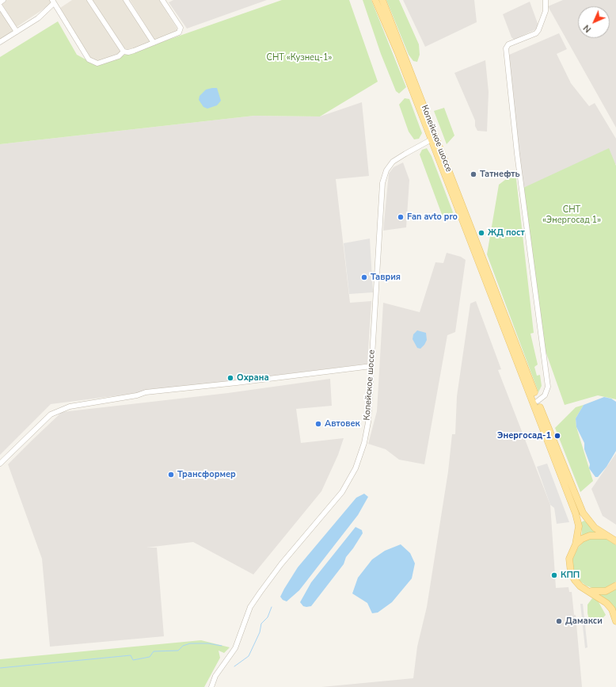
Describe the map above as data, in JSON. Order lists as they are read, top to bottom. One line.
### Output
{"streets":{"main road":["Копейское шоссе"]},"parks":["СНТ «Кузнец-1»","СНТ «Энергосад 1»"],"places":["Татнефть","Fan avto pro","ЖД пост","Таврия","Охрана","Автовек","Энергосад-1","Трансформер","КПП","Дамакси"],"north":"bottom left"}
